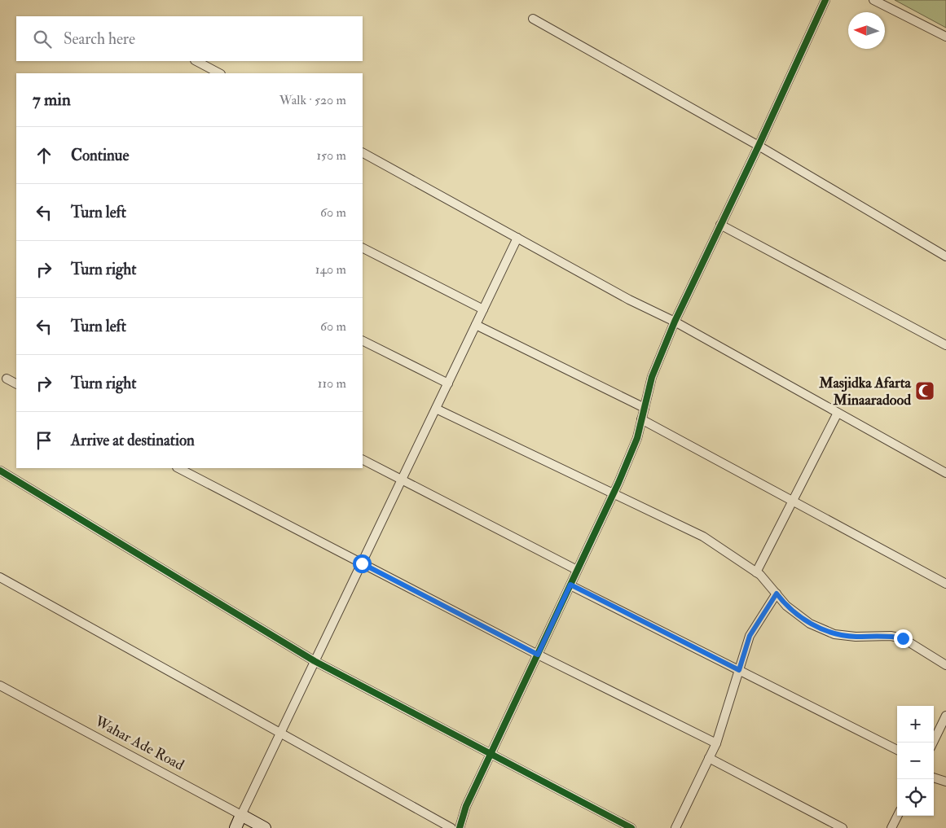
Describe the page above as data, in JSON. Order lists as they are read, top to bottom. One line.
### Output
{"streets":{"street":["Wahar Ade Road"]},"places":{"mosque":["Masjidka Afarta Minaaradood"]},"north":"left","page":{"search":"Search here","heading":["7 min","Walk · 520 m"],"list":[["Continue","150 m"],["Turn left","60 m"],["Turn right","140 m"],["Turn left","60 m"],["Turn right","110 m"],"Arrive at destination"],"map_buttons":["+","−"]}}
